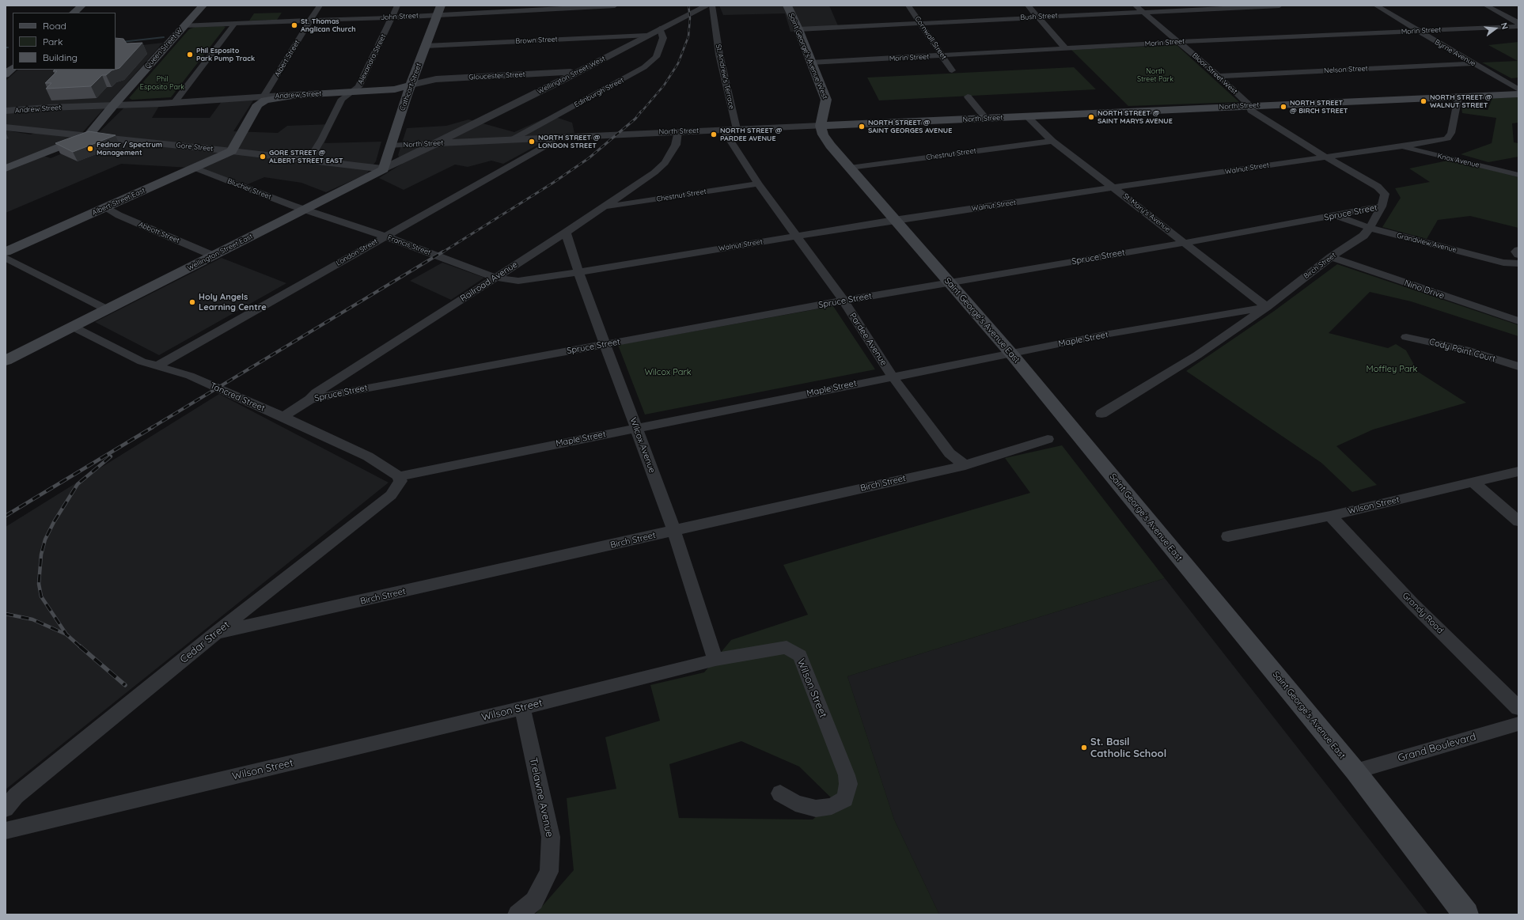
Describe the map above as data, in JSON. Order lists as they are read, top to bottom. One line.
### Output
{"streets":{"main road":["Queen Street W","Saint George's Avenue West","Cathcart Street","Andrew Street","North Street","Albert Street East","Wellington Street East","Saint George's Avenue East"],"street":["John Street","Bush Street","Morin Street","Cornwall Street","Brown Street","Byrne Avenue","Albert Street","Alexandra Street","Nelson Street","Bloor Street West","Wellington Street West","Gloucester Street","St. Andrew's Terrace","Edinburgh Street","Gore Street","Chestnut Street","Knox Avenue","Walnut Street","Blucher Street","St. Mary's Avenue","Spruce Street","Abbott Street","Grandview Avenue","Francis Street","London Street","Birch Street","Railroad Avenue","Nino Drive","Pardee Avenue","Maple Street","Cody Point Court","Tancred Street","Wilcox Avenue","Wilson Street","Grandy Road","Cedar Street","Grand Boulevard","Trelawne Avenue"]},"crossings":[["John Street","Queen Street W"],["John Street","Albert Street"],["John Street","Alexandra Street"],["John Street","Cathcart Street"],["Bush Street","Cornwall Street"],["Bush Street","Saint George's Avenue West"],["Bush Street","Bloor Street West"],["Morin Street","Cornwall Street"],["Morin Street","Byrne Avenue"],["Morin Street","Saint George's Avenue West"],["Morin Street","Bloor Street West"],["Brown Street","Wellington Street West"],["Brown Street","Cathcart Street"],["Queen Street W","Andrew Street"],["Queen Street W","Gore Street"],["Byrne Avenue","Nelson Street"],["Saint George's Avenue West","North Street"],["Saint George's Avenue West","Saint George's Avenue East"],["Albert Street","Andrew Street"],["Alexandra Street","Andrew Street"],["Alexandra Street","Gore Street"],["Nelson Street","Bloor Street West"],["Bloor Street West","North Street"],["Bloor Street West","Birch Street"],["Wellington Street West","Gloucester Street"],["Wellington Street West","St. Andrew's Terrace"],["Wellington Street West","Edinburgh Street"],["Wellington Street West","North Street"],["Wellington Street West","Wellington Street East"],["Gloucester Street","Cathcart Street"],["Gloucester Street","Andrew Street"],["St. Andrew's Terrace","North Street"],["Cathcart Street","Andrew Street"],["Cathcart Street","North Street"],["Cathcart Street","Gore Street"],["Cathcart Street","Wellington Street East"],["Edinburgh Street","North Street"],["North Street","Walnut Street"],["North Street","St. Mary's Avenue"],["North Street","Wellington Street East"],["North Street","London Street"],["North Street","Birch Street"],["North Street","Railroad Avenue"],["North Street","Saint George's Avenue East"],["North Street","Pardee Avenue"],["Gore Street","Albert Street East"],["Gore Street","Wellington Street East"],["Chestnut Street","St. Mary's Avenue"],["Chestnut Street","Railroad Avenue"],["Chestnut Street","Saint George's Avenue East"],["Chestnut Street","Pardee Avenue"],["Knox Avenue","Walnut Street"],["Walnut Street","St. Mary's Avenue"],["Walnut Street","Francis Street"],["Walnut Street","Birch Street"],["Walnut Street","Railroad Avenue"],["Walnut Street","Saint George's Avenue East"],["Walnut Street","Pardee Avenue"],["Walnut Street","Wilcox Avenue"],["Blucher Street","Albert Street East"],["Blucher Street","Francis Street"],["Blucher Street","Wellington Street East"],["Albert Street East","Abbott Street"],["St. Mary's Avenue","Spruce Street"],["St. Mary's Avenue","Birch Street"],["St. Mary's Avenue","Maple Street"],["Spruce Street","Grandview Avenue"],["Spruce Street","Birch Street"],["Spruce Street","Railroad Avenue"],["Spruce Street","Saint George's Avenue East"],["Spruce Street","Pardee Avenue"],["Spruce Street","Wilcox Avenue"],["Abbott Street","Wellington Street East"],["Grandview Avenue","Birch Street"],["Francis Street","Wellington Street East"],["Francis Street","London Street"],["Francis Street","Railroad Avenue"],["Wellington Street East","Tancred Street"],["London Street","Tancred Street"],["Birch Street","Nino Drive"],["Birch Street","Pardee Avenue"],["Birch Street","Maple Street"],["Birch Street","Wilcox Avenue"],["Birch Street","Cedar Street"],["Railroad Avenue","Tancred Street"],["Railroad Avenue","Wilcox Avenue"],["Saint George's Avenue East","Maple Street"],["Saint George's Avenue East","Grand Boulevard"],["Pardee Avenue","Maple Street"],["Maple Street","Tancred Street"],["Maple Street","Wilcox Avenue"],["Maple Street","Cedar Street"],["Tancred Street","Cedar Street"],["Wilcox Avenue","Wilson Street"],["Wilson Street","Grandy Road"],["Wilson Street","Trelawne Avenue"]],"parks":["North Street Park","Phil Esposito Park","Moffley Park","Wilcox Park"],"places":["St. Thomas Anglican Church","Phil Esposito Park Pump Track","NORTH STREET @ WALNUT STREET","NORTH STREET @ BIRCH STREET","NORTH STREET @ SAINT MARYS AVENUE","NORTH STREET @ SAINT GEORGES AVENUE","NORTH STREET @ PARDEE AVENUE","NORTH STREET @ LONDON STREET","Fednor / Spectrum Management","GORE STREET @ ALBERT STREET EAST","Holy Angels Learning Centre","St. Basil Catholic School"],"legend":["Road","Park","Building"],"north":"right"}
